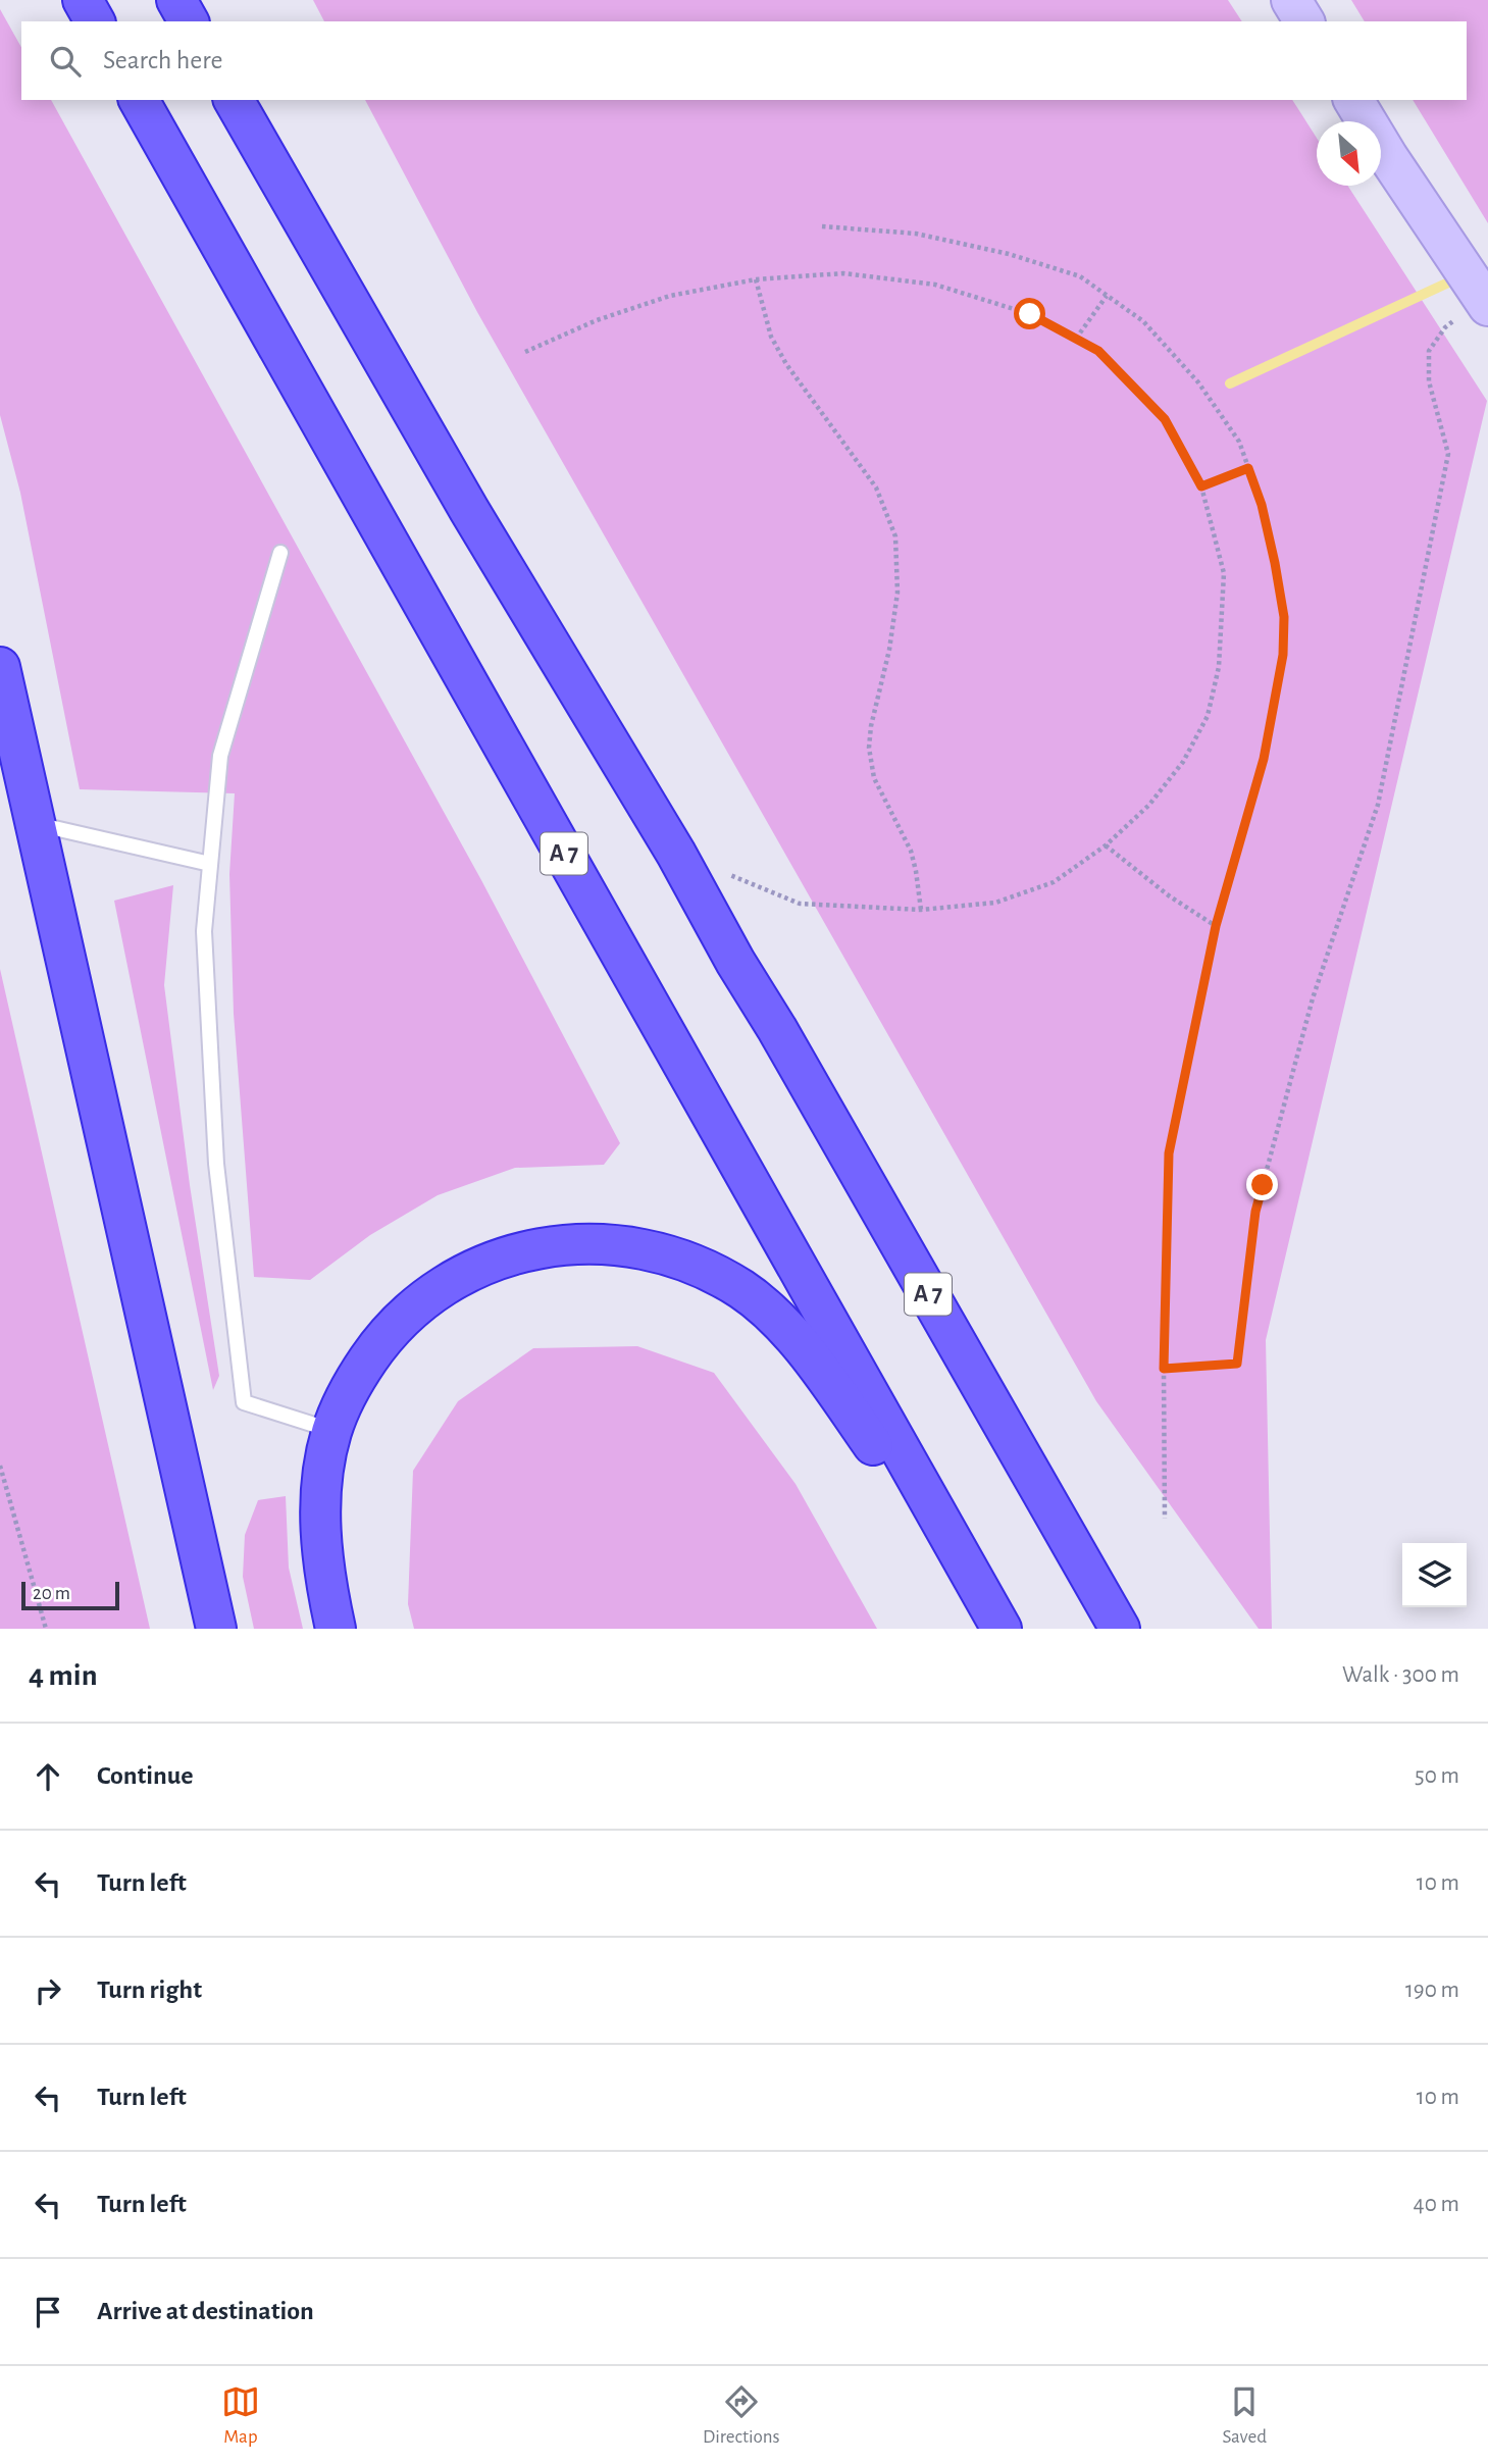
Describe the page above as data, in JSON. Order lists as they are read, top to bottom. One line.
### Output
{"streets":{"highway":["A 7"]},"scale_bar":"20 m","north":"bottom right","page":{"search":"Search here","scale":"20 m","heading":["4 min","Walk · 300 m"],"list":[["Continue","50 m"],["Turn left","10 m"],["Turn right","190 m"],["Turn left","10 m"],["Turn left","40 m"],"Arrive at destination"],"nav":["Map","Directions","Saved"]}}
